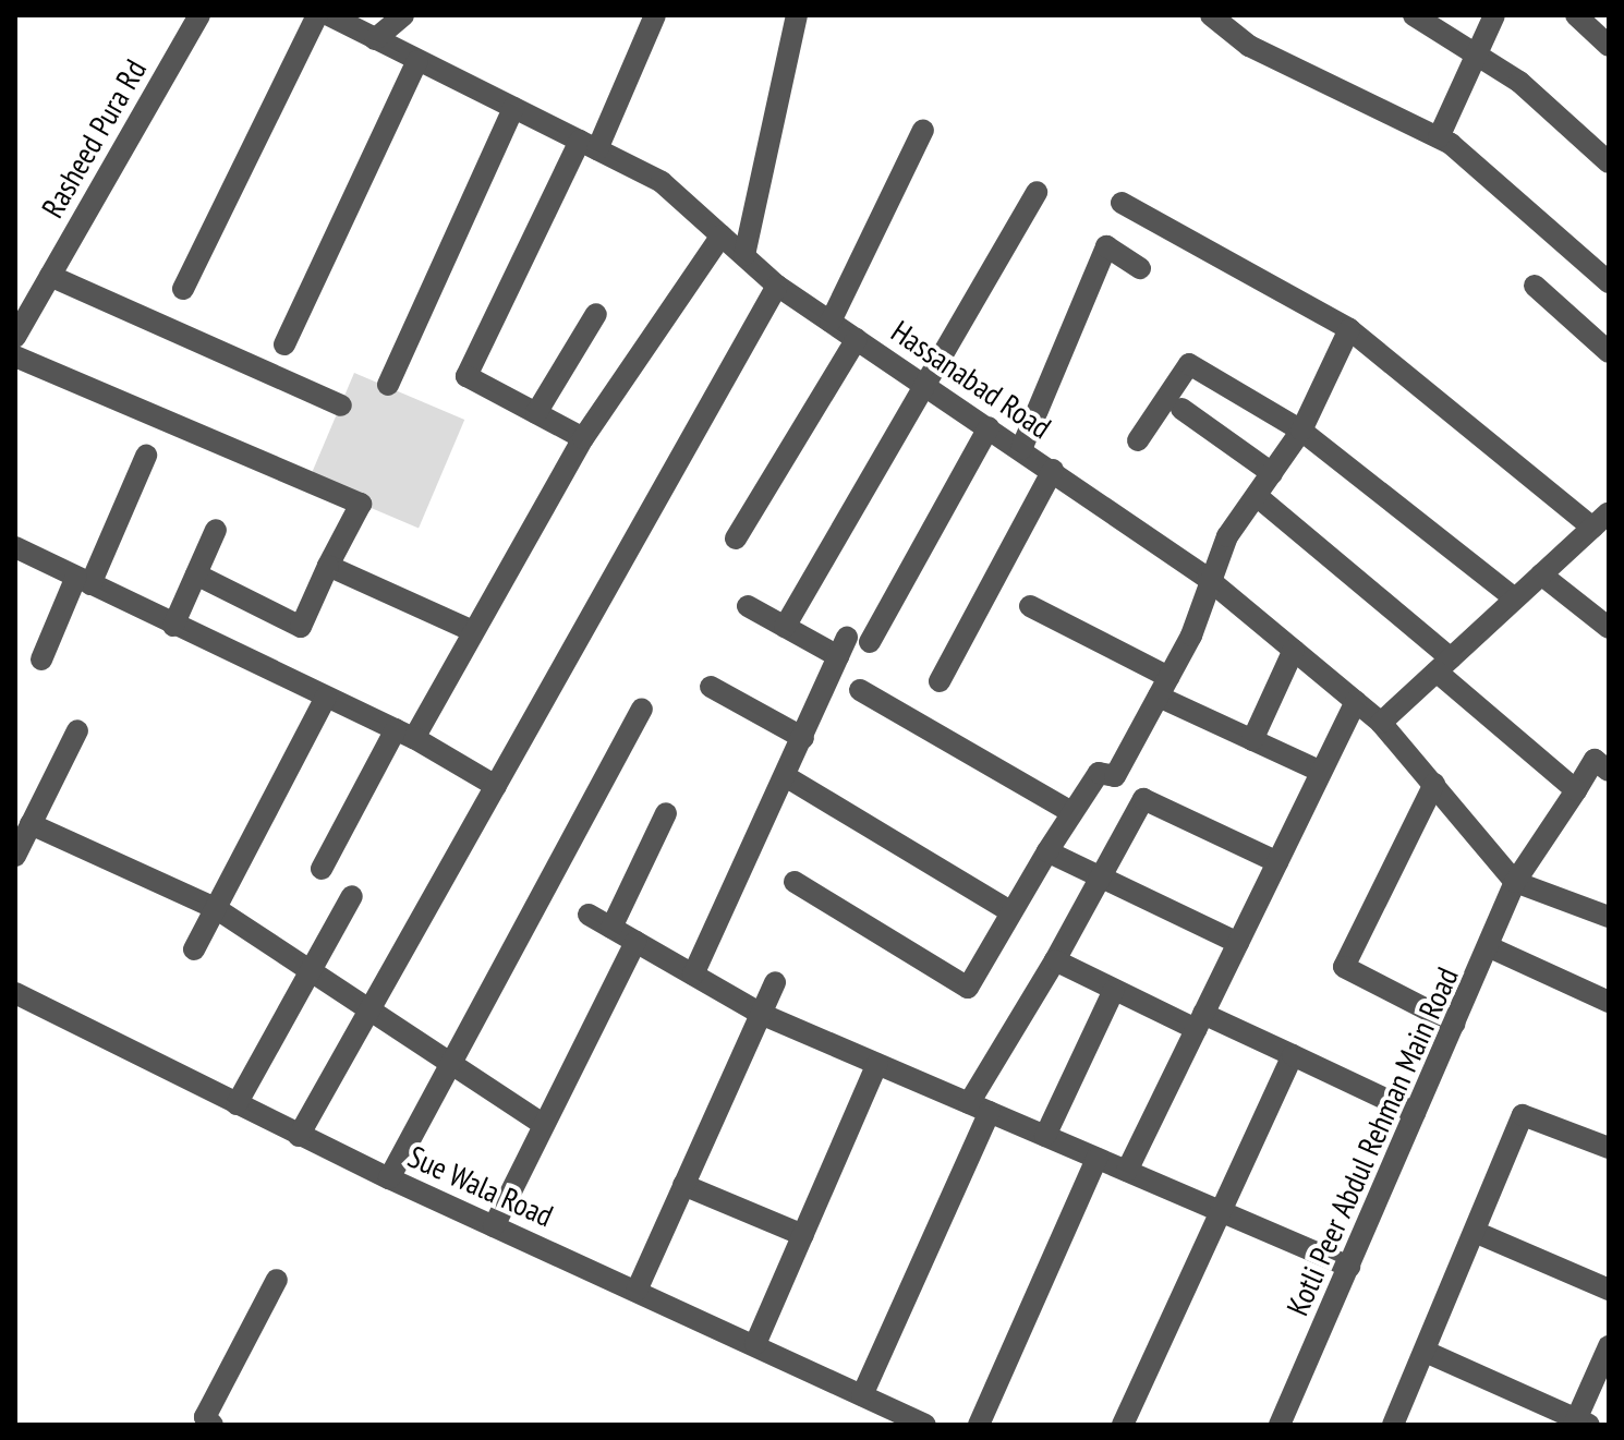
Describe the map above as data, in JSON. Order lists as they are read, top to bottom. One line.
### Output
{"streets":{"street":["Rasheed Pura Rd","Hassanabad Road","Kotli Peer Abdul Rehman Main Road","Sue Wala Road"]},"crossings":[["Hassanabad Road","Kotli Peer Abdul Rehman Main Road"]]}
